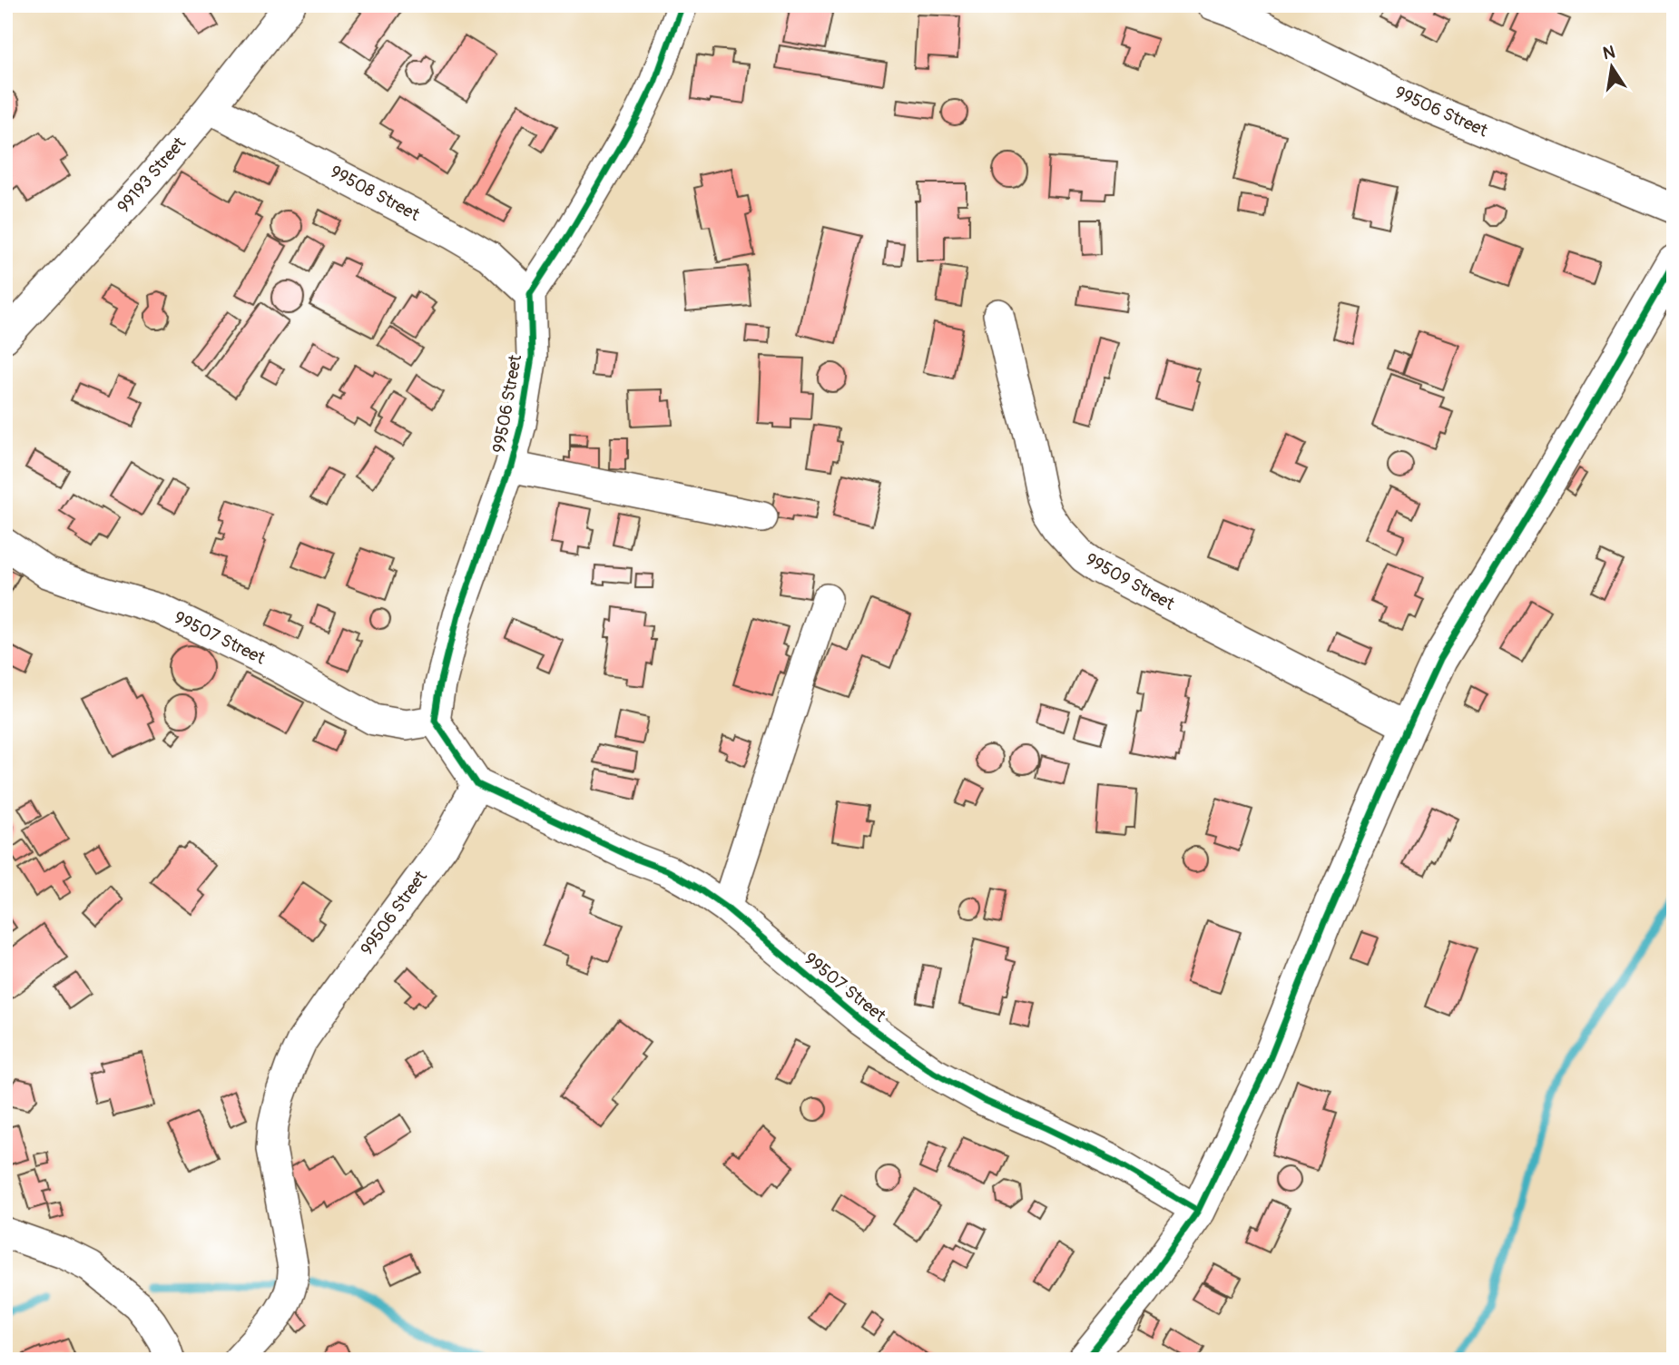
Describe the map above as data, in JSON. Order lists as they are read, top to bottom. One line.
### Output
{"streets":{"street":["99506 Street","99193 Street","99508 Street","99509 Street","99507 Street"]},"crossings":[["99506 Street","99508 Street"],["99506 Street","99507 Street"],["99193 Street","99508 Street"]],"north":"top"}
